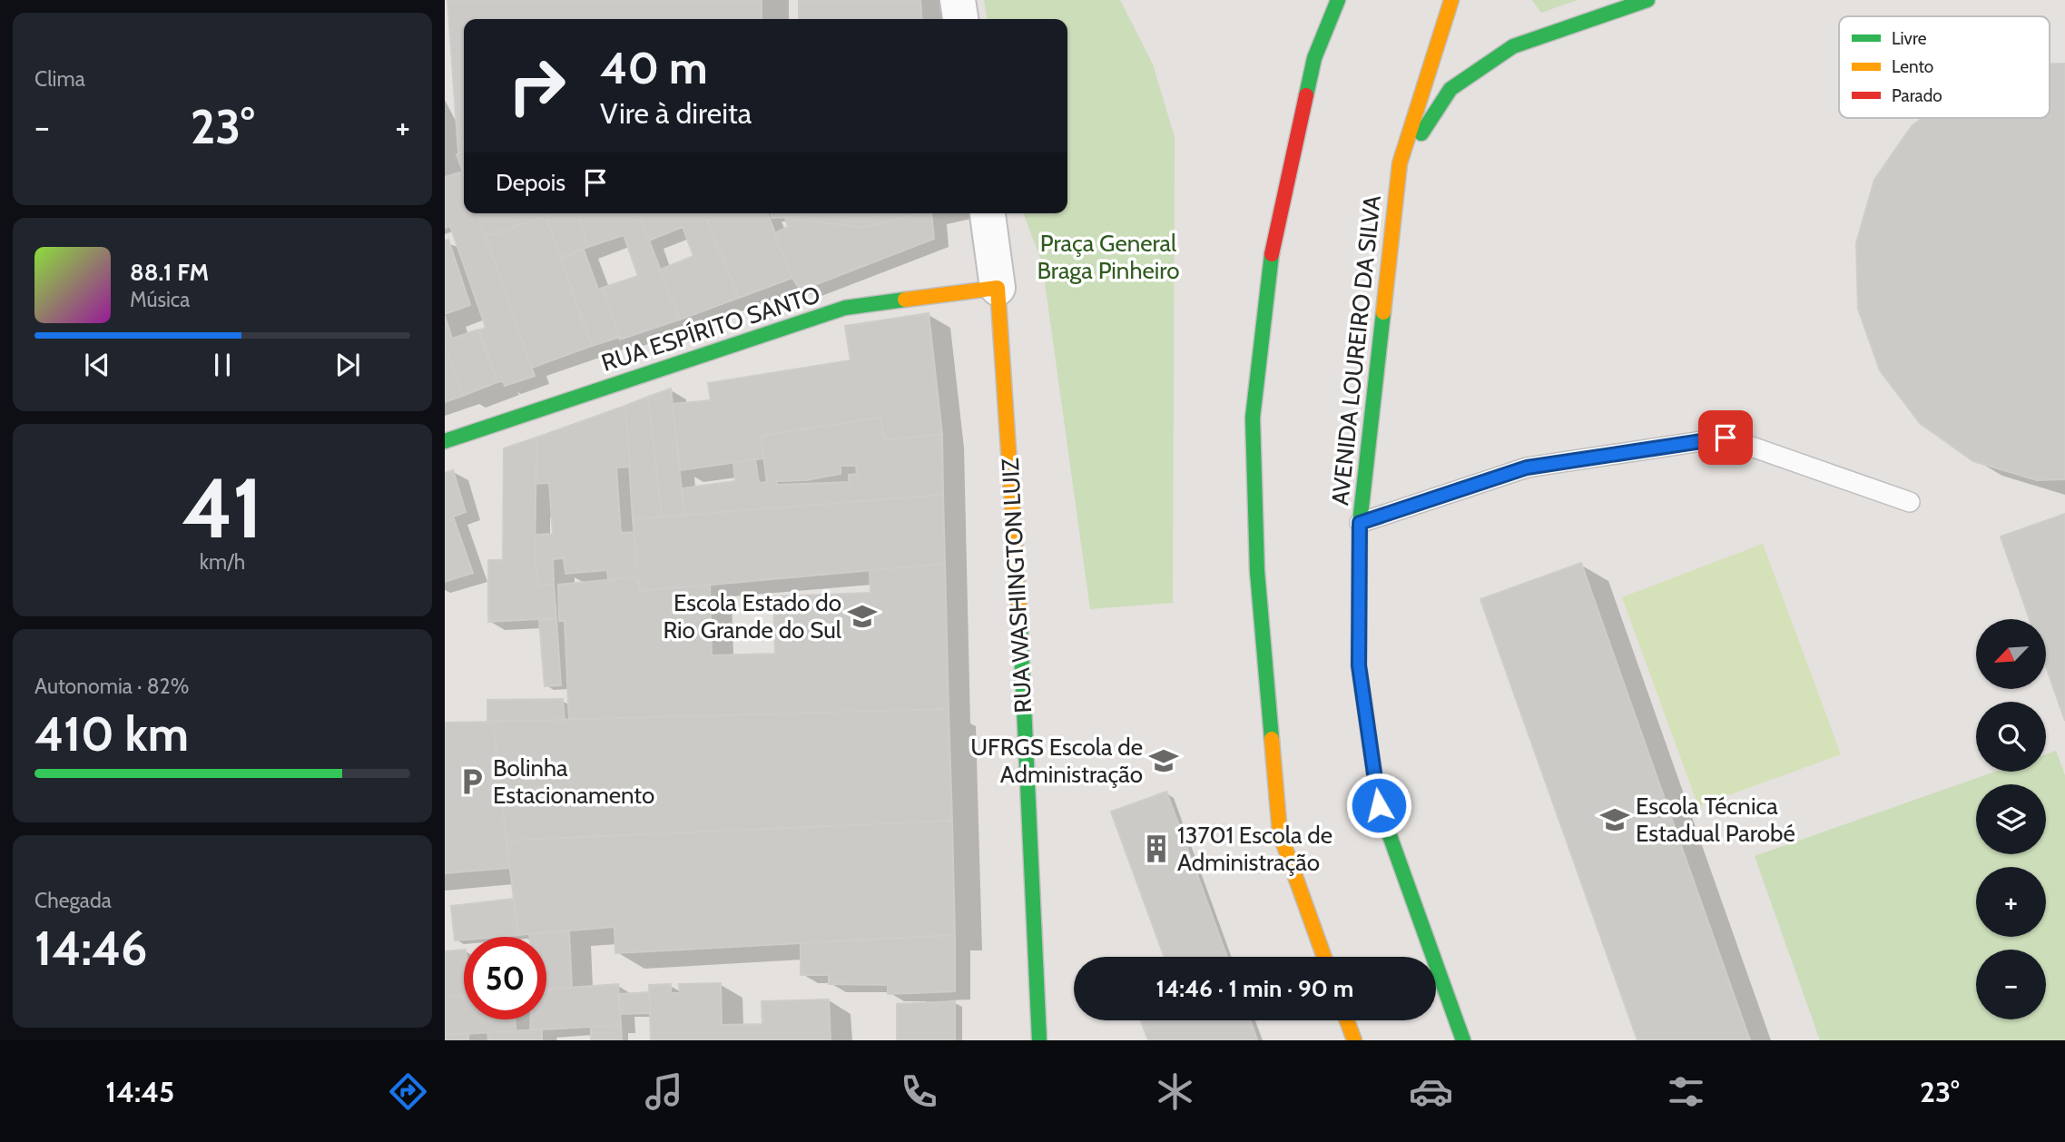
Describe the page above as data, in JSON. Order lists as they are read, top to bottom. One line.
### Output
{"streets":{"main road":["RUA ESPÍRITO SANTO","AVENIDA LOUREIRO DA SILVA","RUA WASHINGTON LUIZ"]},"crossings":[["RUA ESPÍRITO SANTO","RUA WASHINGTON LUIZ"]],"parks":["Praça General Braga Pinheiro"],"places":{"school or university":["Escola Estado do Rio Grande do Sul","UFRGS Escola de Administração","Escola Técnica Estadual Parobé"],"parking":["Bolinha Estacionamento"],"building":["13701 Escola de Administração"]},"legend":["Livre","Lento","Parado"],"north":"bottom left","page":{"tile":["Clima",["41","km/h"],["Autonomia · 82%","410 km"],["Chegada","14:46"]],"turn":["40 m","Vire à direita"],"heat":["−","23°","+"],"then":"Depois","song":["88.1 FM","Música"],"map_buttons":["+","−"],"limit":"50","trip":"14:46 · 1 min · 90 m","tabs":["14:45","23°"]}}
